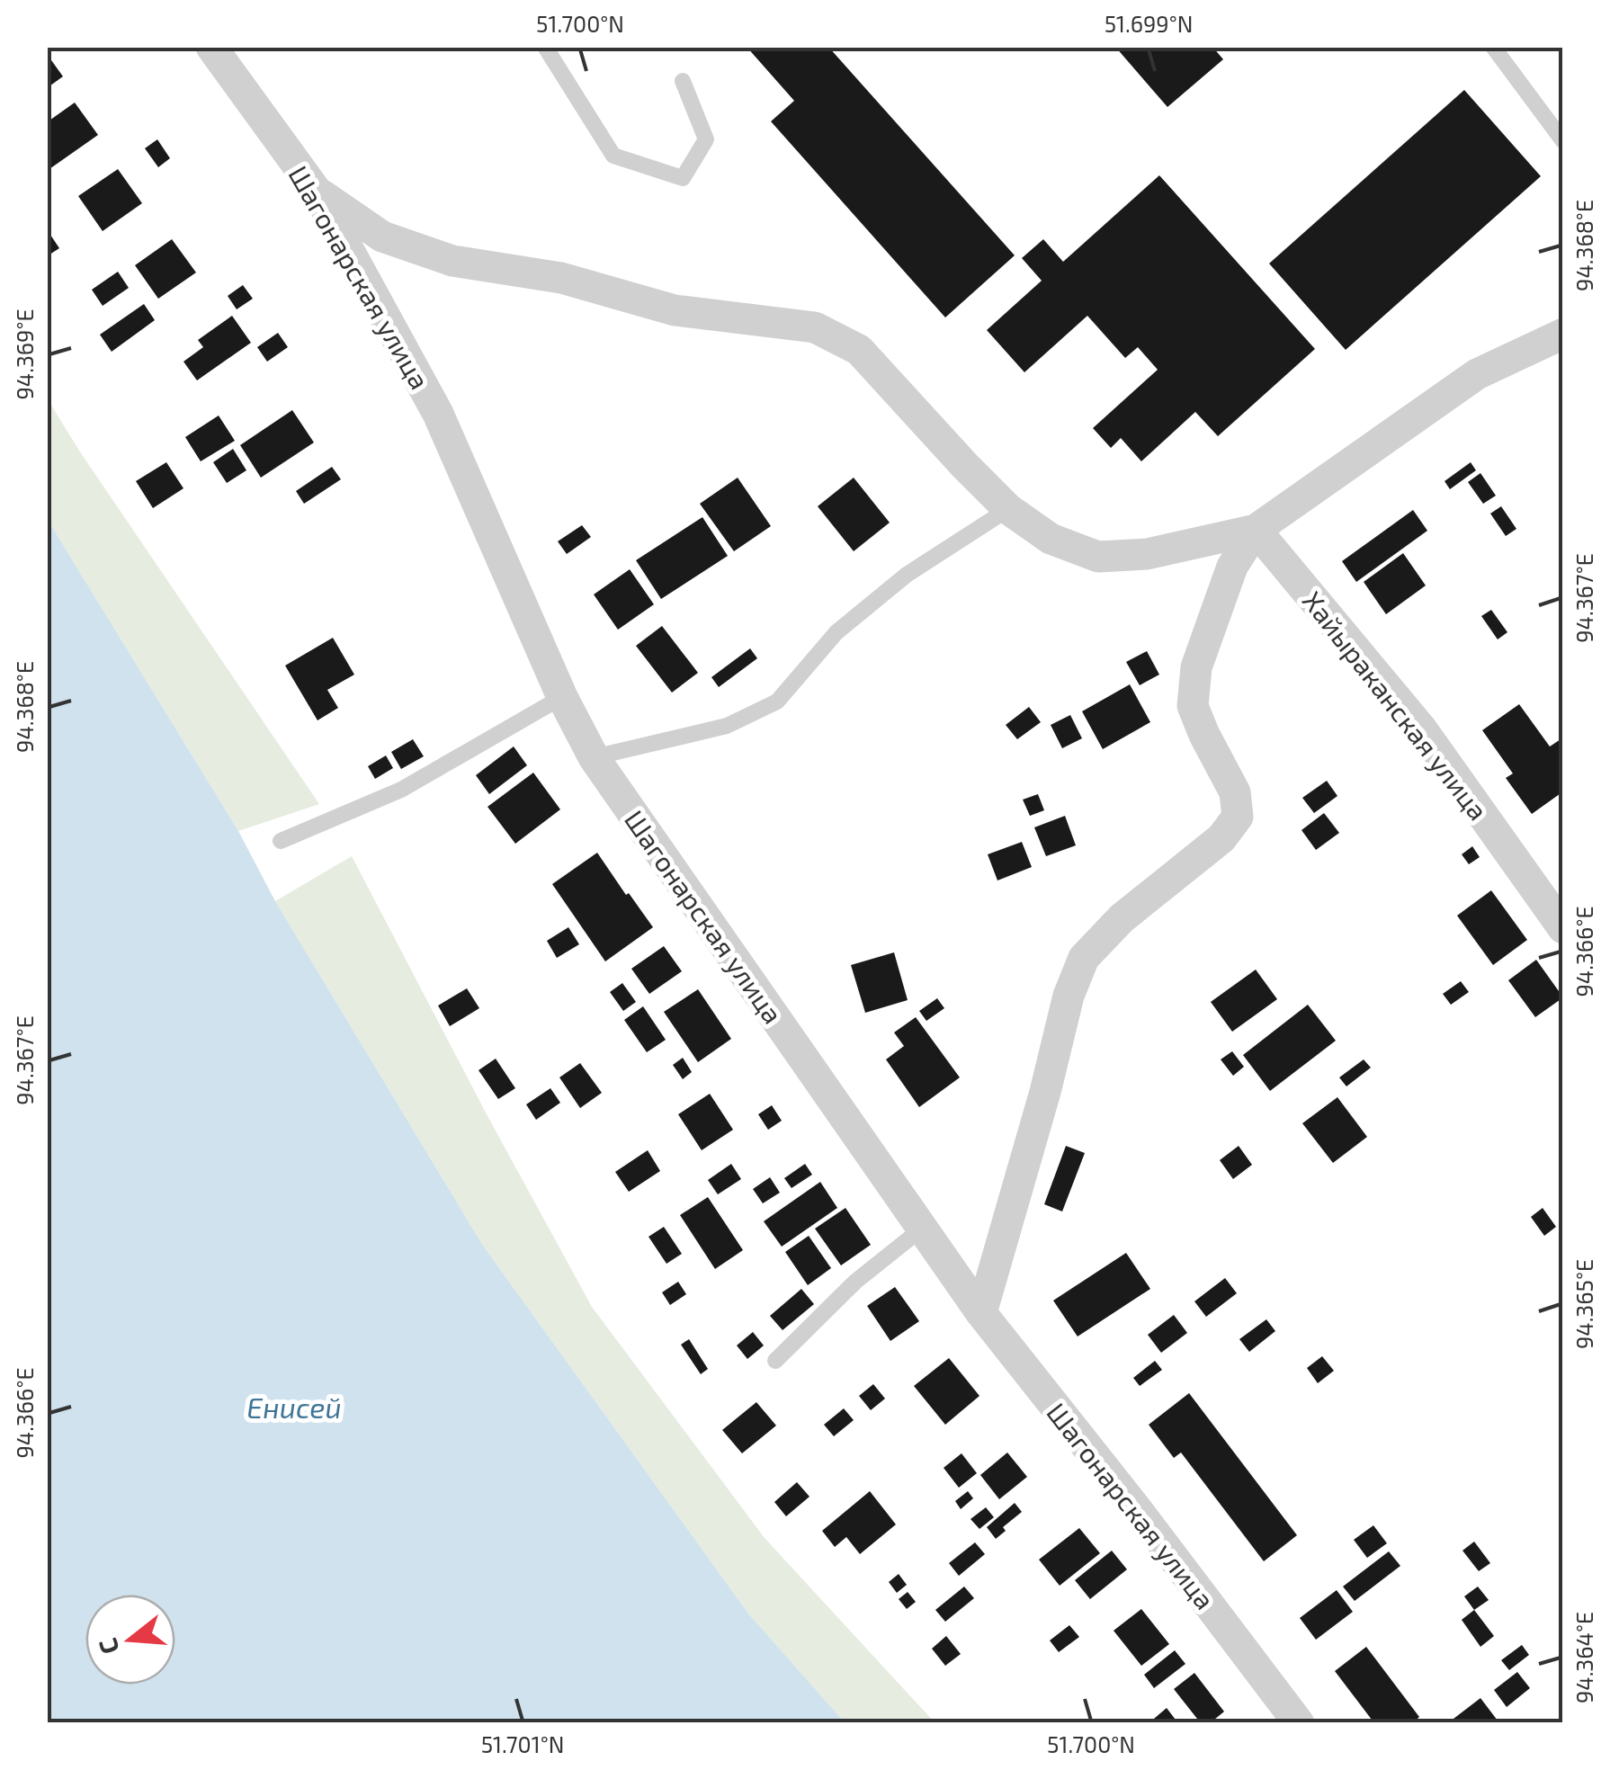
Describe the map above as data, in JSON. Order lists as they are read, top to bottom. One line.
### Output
{"streets":{"street":["Шагонарская улица","Хайыраканская улица"]},"water":["Енисей"],"north":"left","coordinates":["51.700°N","51.699°N","94.368°E","94.369°E","94.367°E","94.366°E","94.365°E","94.364°E","51.701°N"]}
